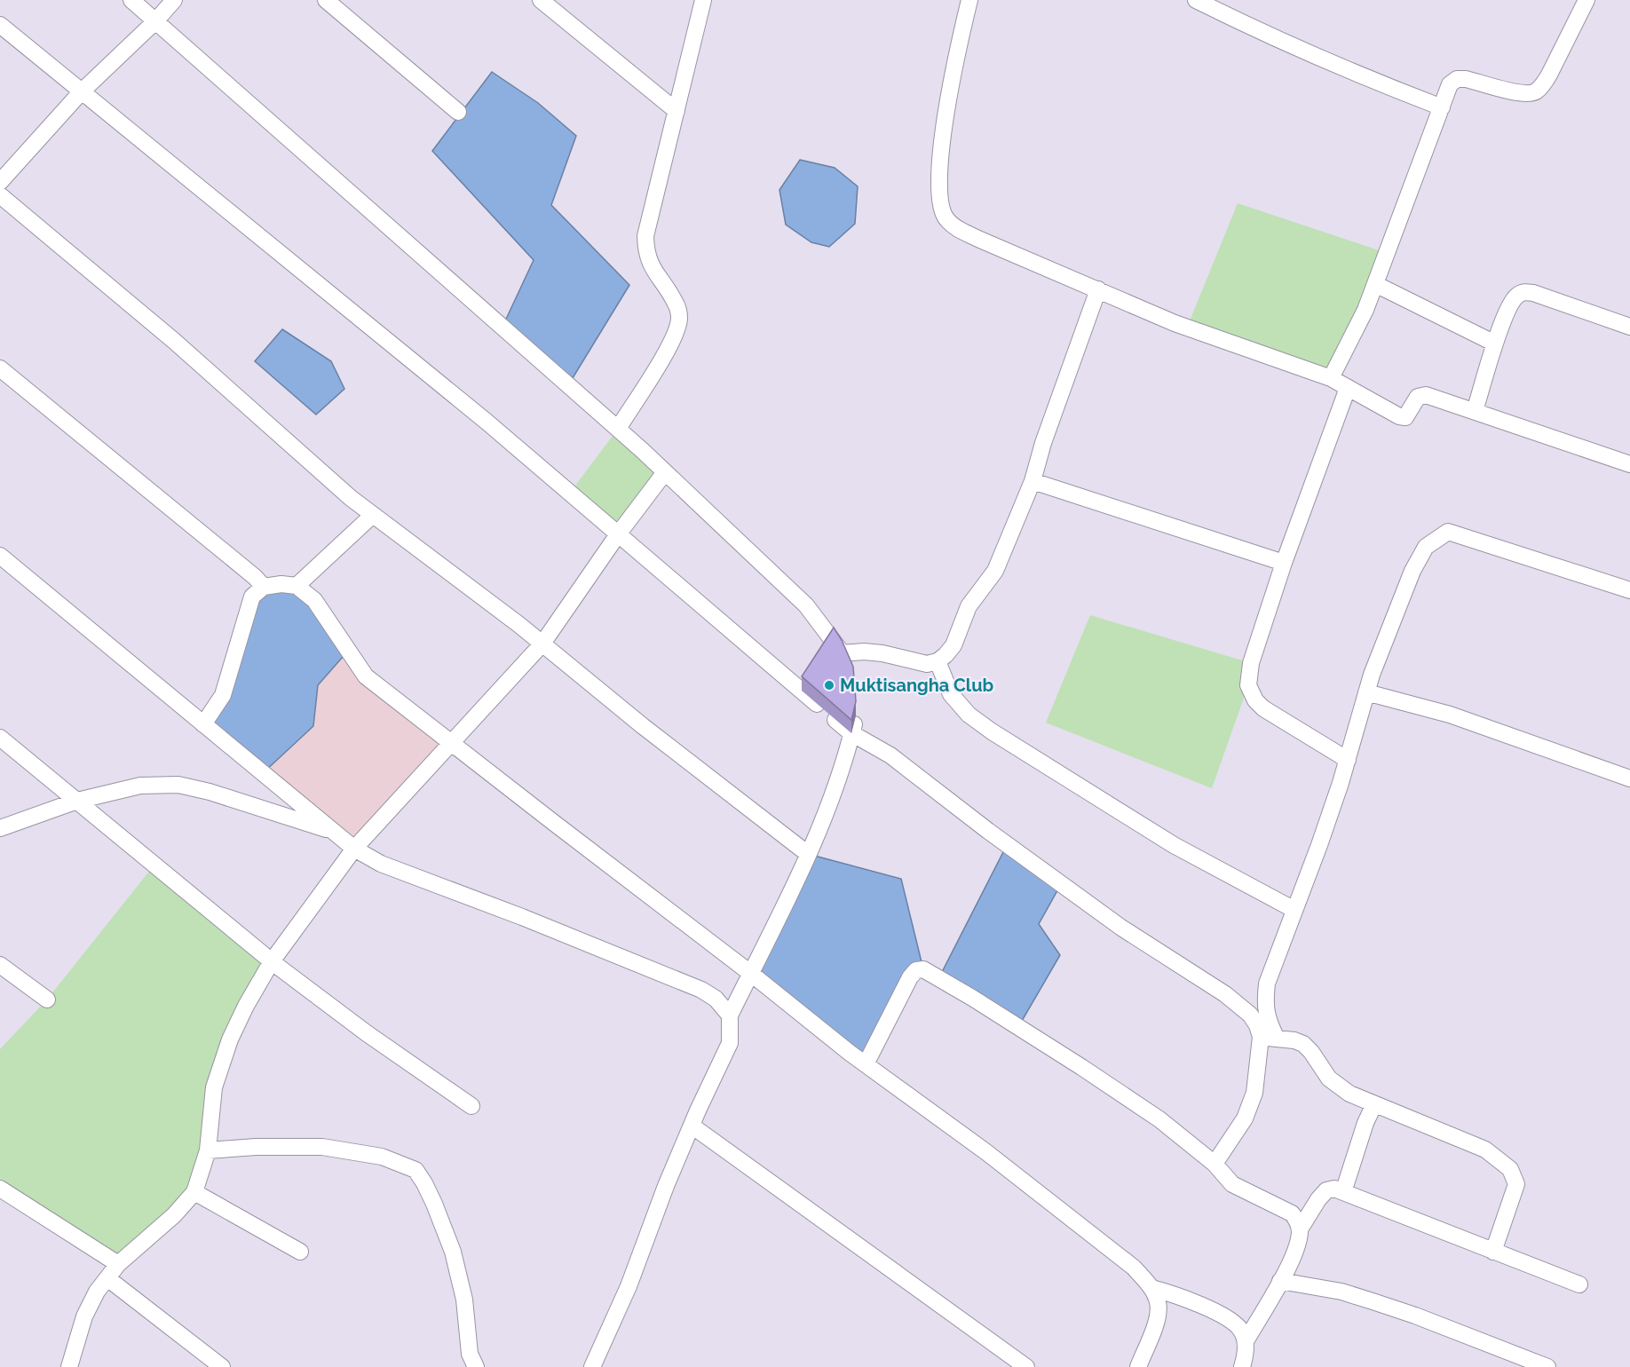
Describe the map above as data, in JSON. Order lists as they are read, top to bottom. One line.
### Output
{"places":["Muktisangha Club"]}
